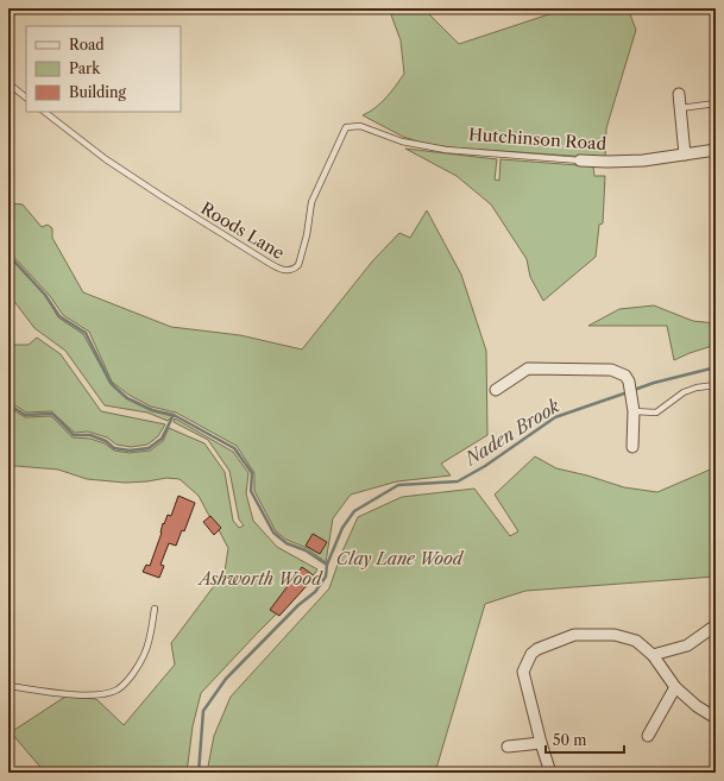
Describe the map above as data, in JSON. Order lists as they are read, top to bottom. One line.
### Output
{"streets":{"street":["Hutchinson Road"],"lane":["Roods Lane"]},"crossings":[["Hutchinson Road","Roods Lane"]],"water":["Naden Brook"],"parks":["Clay Lane Wood","Ashworth Wood"],"legend":["Road","Park","Building"],"scale_bar":"50 m"}
